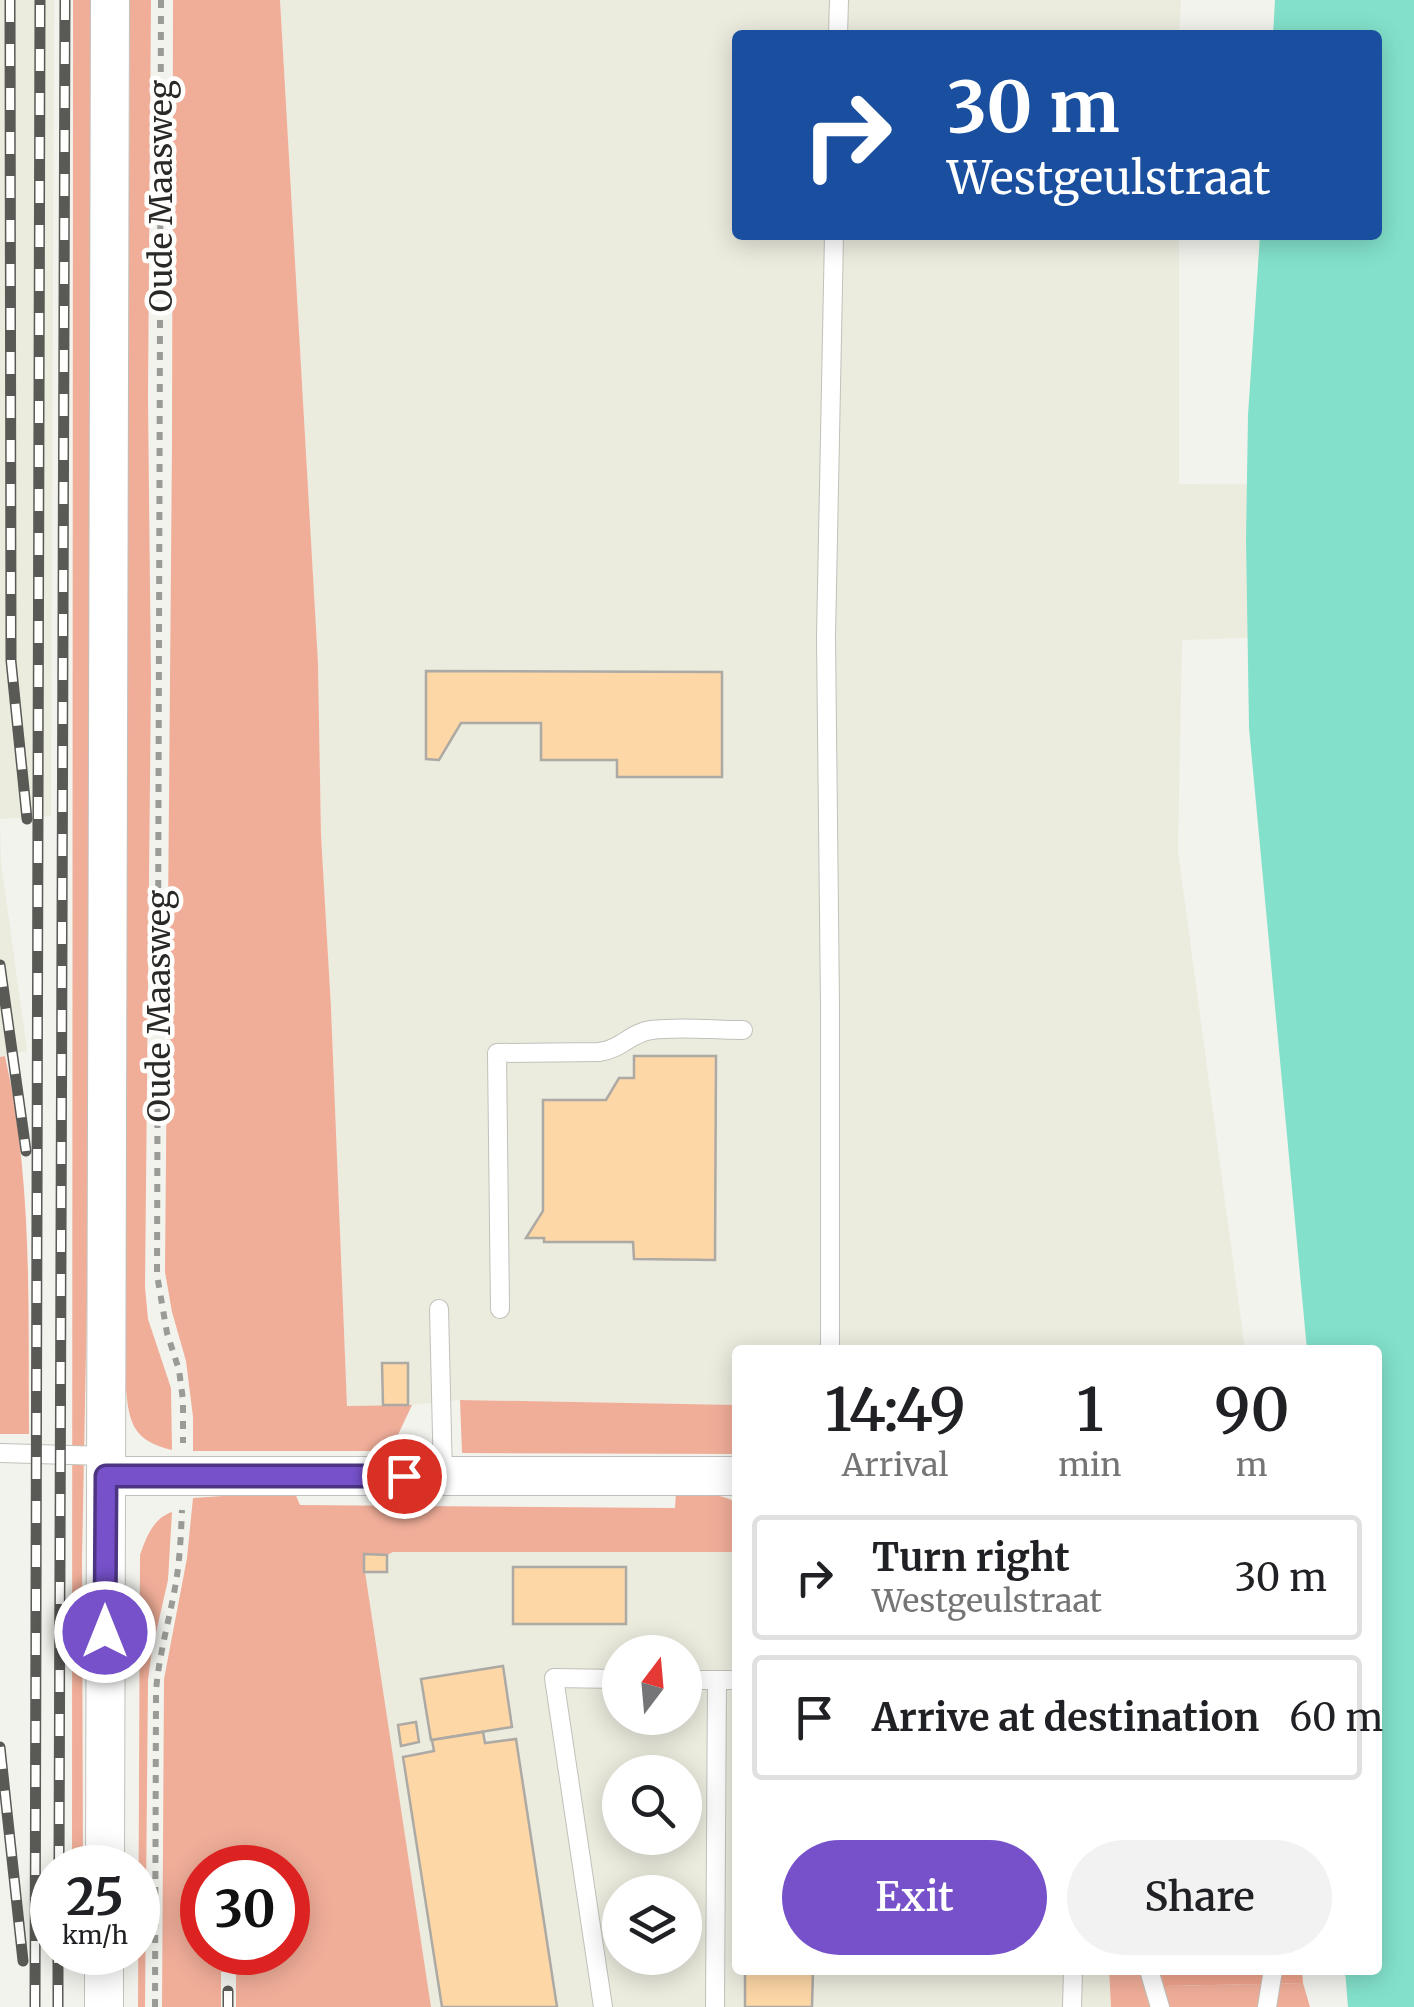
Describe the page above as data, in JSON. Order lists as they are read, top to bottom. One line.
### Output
{"streets":{"street":["Oude Maasweg"]},"north":"top","page":{"turn":["30 m","Westgeulstraat"],"eta":["14:49","Arrival","1","min","90","m"],"list":[{"name":"Turn right","note":"Westgeulstraat","value":"30 m"},{"name":"Arrive at destination","value":"60 m"}],"buttons":["Exit","Share"],"speed":"25 km/h","limit":"30"}}
